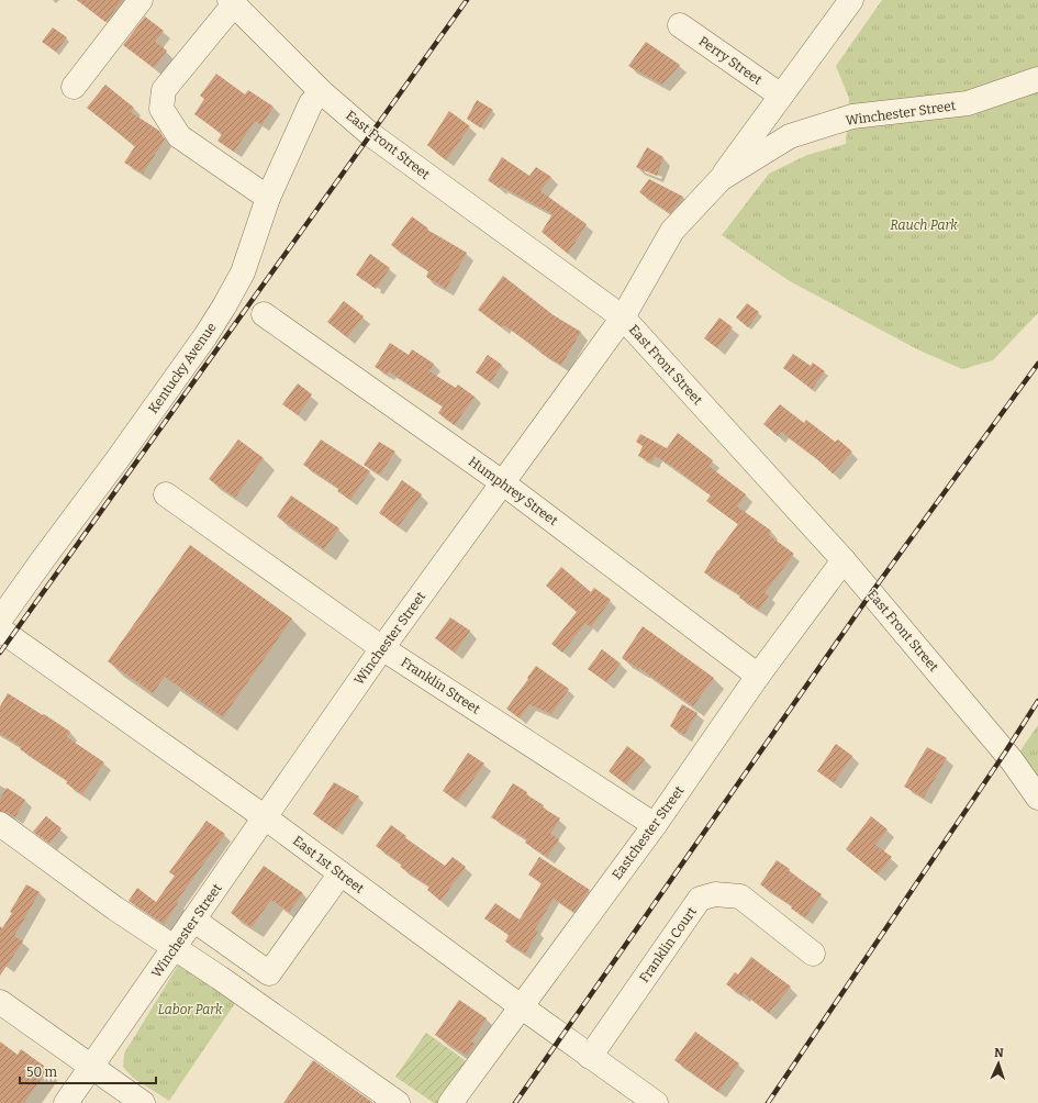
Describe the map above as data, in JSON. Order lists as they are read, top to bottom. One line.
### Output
{"streets":{"street":["Perry Street","Winchester Street","East Front Street","Kentucky Avenue","Humphrey Street","Franklin Street","Eastchester Street","East 1st Street","Franklin Court"]},"crossings":[["Perry Street","Winchester Street"],["Winchester Street","East Front Street"],["Winchester Street","Humphrey Street"],["Winchester Street","Franklin Street"],["Winchester Street","East 1st Street"],["East Front Street","Kentucky Avenue"],["East Front Street","Eastchester Street"],["Humphrey Street","Eastchester Street"],["Franklin Street","Eastchester Street"],["Eastchester Street","East 1st Street"],["East 1st Street","Franklin Court"]],"parks":["Rauch Park","Labor Park"],"scale_bar":"50 m","north":"top"}
